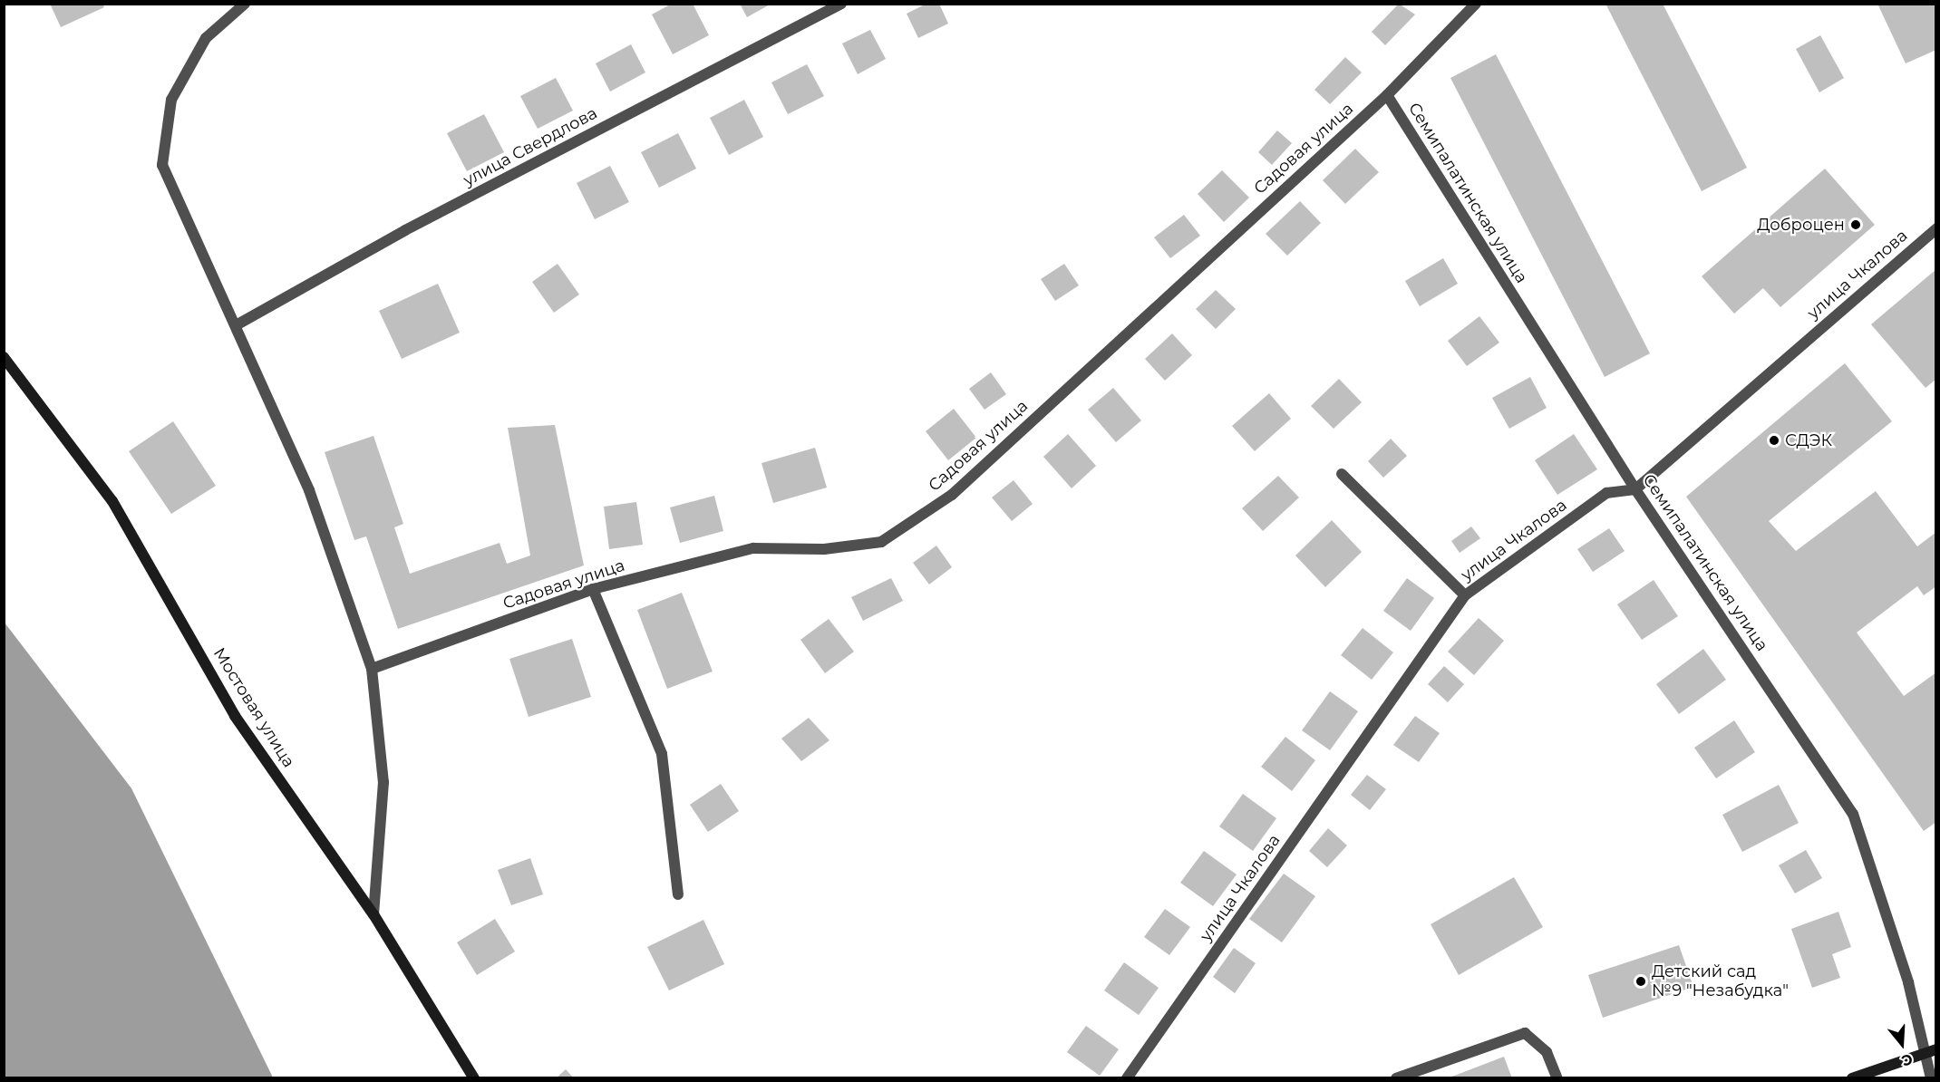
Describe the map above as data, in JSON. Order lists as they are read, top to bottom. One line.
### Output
{"streets":{"street":["улица Свердлова","Садовая улица","Семипалатинская улица","улица Чкалова","Мостовая улица"]},"crossings":[["Садовая улица","Семипалатинская улица"],["Семипалатинская улица","улица Чкалова"]],"places":["Доброцен","СДЭК","Детский сад №9 \"Незабудка\""],"north":"bottom"}
